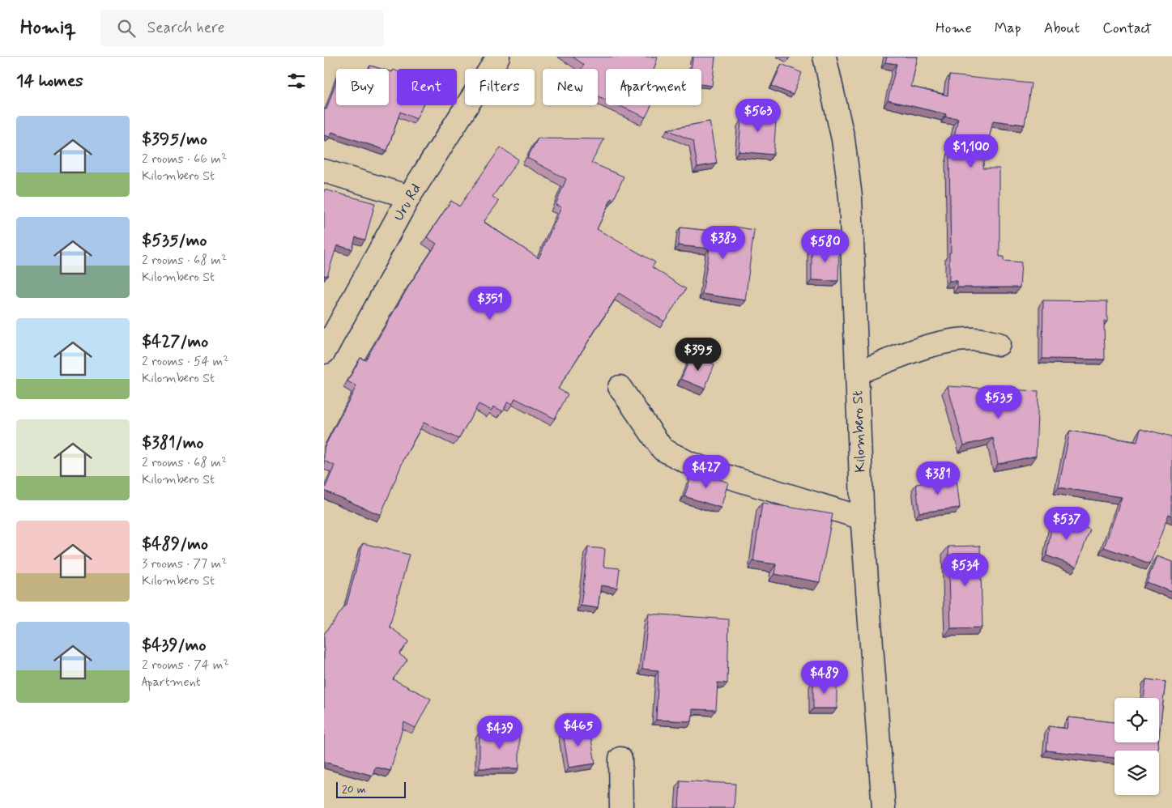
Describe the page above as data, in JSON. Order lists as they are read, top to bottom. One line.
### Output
{"streets":{"street":["Uru Rd","Kilombero St"]},"scale_bar":"20 m","page":{"header":"Homiq","search":"Search here","nav":["Home","Map","About","Contact"],"heading":"14 homes","chip":["Buy","Rent","Filters","New","Apartment"],"price":["$563","$1,100","$383","$580","$351","$395","$535","$427","$381","$537","$534","$489","$465","$439"],"list":[{"name":"$395/mo","note":"2 rooms · 66 m² · Kilombero St"},{"name":"$535/mo","note":"2 rooms · 68 m² · Kilombero St"},{"name":"$427/mo","note":"2 rooms · 54 m² · Kilombero St"},{"name":"$381/mo","note":"2 rooms · 68 m² · Kilombero St"},{"name":"$489/mo","note":"3 rooms · 77 m² · Kilombero St"},{"name":"$439/mo","note":"2 rooms · 74 m² · Apartment"}],"scale":"20 m"}}
